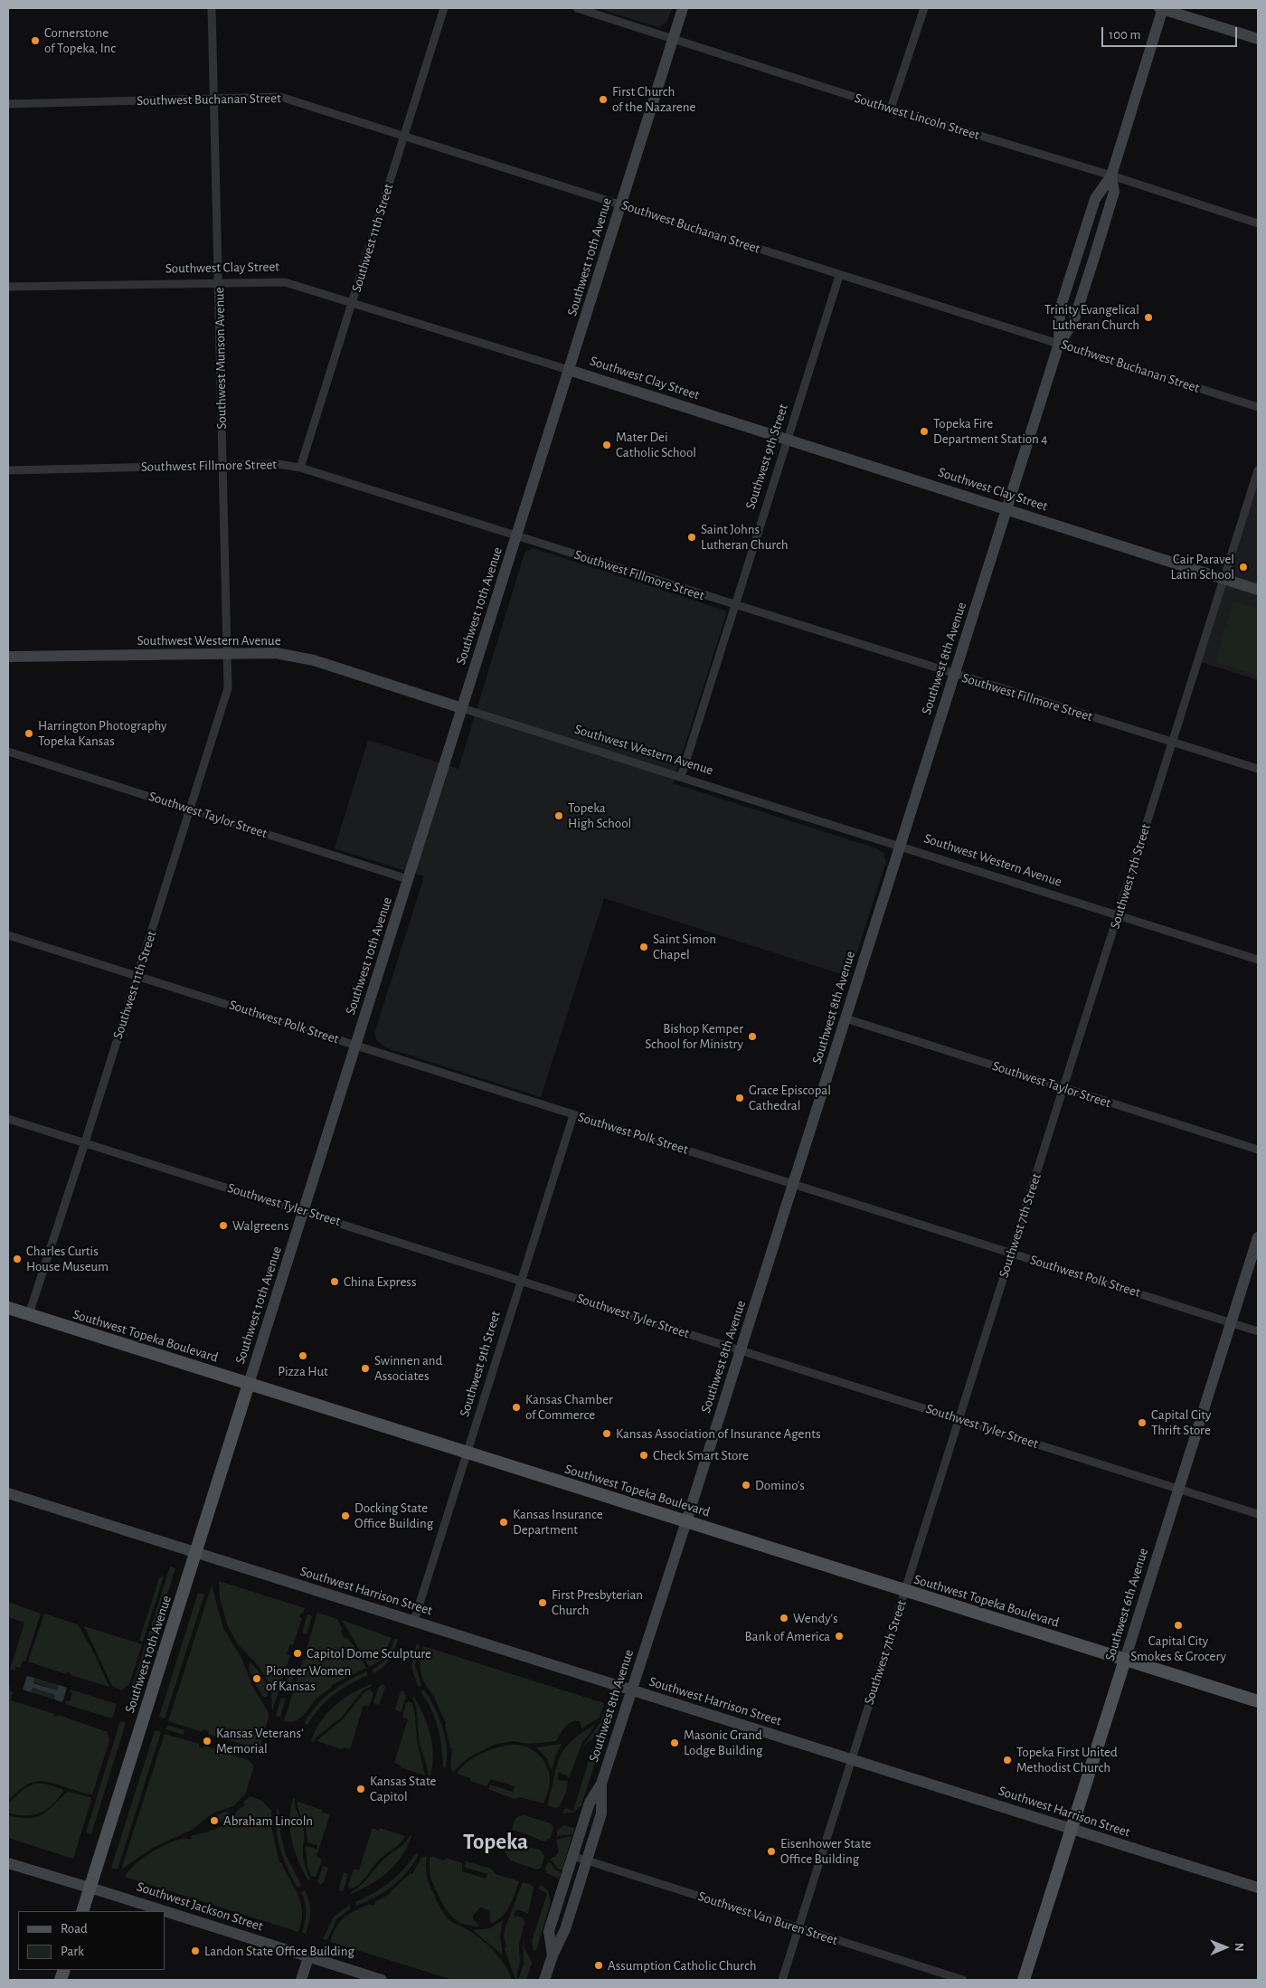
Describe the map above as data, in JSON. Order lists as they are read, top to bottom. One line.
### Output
{"streets":{"main road":["Southwest 10th Avenue","Southwest Clay Street","Southwest Western Avenue","Southwest 8th Avenue","Southwest Topeka Boulevard","Southwest Harrison Street","Southwest 6th Avenue","Southwest Jackson Street"],"street":["Southwest Buchanan Street","Southwest Lincoln Street","Southwest 11th Street","Southwest Munson Avenue","Southwest 9th Street","Southwest Fillmore Street","Southwest Taylor Street","Southwest 7th Street","Southwest Polk Street","Southwest Tyler Street","Southwest Van Buren Street"]},"crossings":[["Southwest Buchanan Street","Southwest 11th Street"],["Southwest Buchanan Street","Southwest 10th Avenue"],["Southwest Buchanan Street","Southwest Munson Avenue"],["Southwest Buchanan Street","Southwest 9th Street"],["Southwest Buchanan Street","Southwest 8th Avenue"],["Southwest Lincoln Street","Southwest 10th Avenue"],["Southwest Lincoln Street","Southwest 8th Avenue"],["Southwest 11th Street","Southwest Clay Street"],["Southwest 11th Street","Southwest Munson Avenue"],["Southwest 11th Street","Southwest Fillmore Street"],["Southwest 11th Street","Southwest Western Avenue"],["Southwest 11th Street","Southwest Taylor Street"],["Southwest 11th Street","Southwest Polk Street"],["Southwest 11th Street","Southwest Tyler Street"],["Southwest 11th Street","Southwest Topeka Boulevard"],["Southwest 10th Avenue","Southwest Clay Street"],["Southwest 10th Avenue","Southwest Fillmore Street"],["Southwest 10th Avenue","Southwest Western Avenue"],["Southwest 10th Avenue","Southwest Taylor Street"],["Southwest 10th Avenue","Southwest Polk Street"],["Southwest 10th Avenue","Southwest Tyler Street"],["Southwest 10th Avenue","Southwest Topeka Boulevard"],["Southwest 10th Avenue","Southwest Harrison Street"],["Southwest 10th Avenue","Southwest Jackson Street"],["Southwest Clay Street","Southwest Munson Avenue"],["Southwest Clay Street","Southwest 9th Street"],["Southwest Clay Street","Southwest 8th Avenue"],["Southwest Clay Street","Southwest 7th Street"],["Southwest Munson Avenue","Southwest Fillmore Street"],["Southwest Munson Avenue","Southwest Western Avenue"],["Southwest 9th Street","Southwest Fillmore Street"],["Southwest 9th Street","Southwest Western Avenue"],["Southwest 9th Street","Southwest Polk Street"],["Southwest 9th Street","Southwest Tyler Street"],["Southwest 9th Street","Southwest Topeka Boulevard"],["Southwest 9th Street","Southwest Harrison Street"],["Southwest Fillmore Street","Southwest 8th Avenue"],["Southwest Fillmore Street","Southwest 7th Street"],["Southwest Western Avenue","Southwest 8th Avenue"],["Southwest Western Avenue","Southwest 7th Street"],["Southwest 8th Avenue","Southwest Taylor Street"],["Southwest 8th Avenue","Southwest Polk Street"],["Southwest 8th Avenue","Southwest Tyler Street"],["Southwest 8th Avenue","Southwest Topeka Boulevard"],["Southwest 8th Avenue","Southwest Harrison Street"],["Southwest 8th Avenue","Southwest Van Buren Street"],["Southwest Taylor Street","Southwest 7th Street"],["Southwest 7th Street","Southwest Polk Street"],["Southwest 7th Street","Southwest Tyler Street"],["Southwest 7th Street","Southwest Topeka Boulevard"],["Southwest 7th Street","Southwest Harrison Street"],["Southwest 7th Street","Southwest Van Buren Street"],["Southwest Polk Street","Southwest 6th Avenue"],["Southwest Tyler Street","Southwest 6th Avenue"],["Southwest Topeka Boulevard","Southwest 6th Avenue"],["Southwest Harrison Street","Southwest 6th Avenue"]],"districts":["Topeka"],"places":["Cornerstone of Topeka, Inc","First Church of the Nazarene","Trinity Evangelical Lutheran Church","Topeka Fire Department Station 4","Mater Dei Catholic School","Saint Johns Lutheran Church","Cair Paravel Latin School","Harrington Photography Topeka Kansas","Topeka High School","Saint Simon Chapel","Bishop Kemper School for Ministry","Grace Episcopal Cathedral","Walgreens","Charles Curtis House Museum","China Express","Pizza Hut","Swinnen and Associates","Kansas Chamber of Commerce","Capital City Thrift Store","Kansas Association of Insurance Agents","Check Smart Store","Domino's","Docking State Office Building","Kansas Insurance Department","First Presbyterian Church","Wendy's","Capital City Smokes & Grocery","Bank of America","Capitol Dome Sculpture","Pioneer Women of Kansas","Kansas Veterans' Memorial","Masonic Grand Lodge Building","Topeka First United Methodist Church","Kansas State Capitol","Abraham Lincoln","Eisenhower State Office Building","Landon State Office Building","Assumption Catholic Church"],"legend":["Road","Park"],"scale_bar":"100 m","north":"right"}
